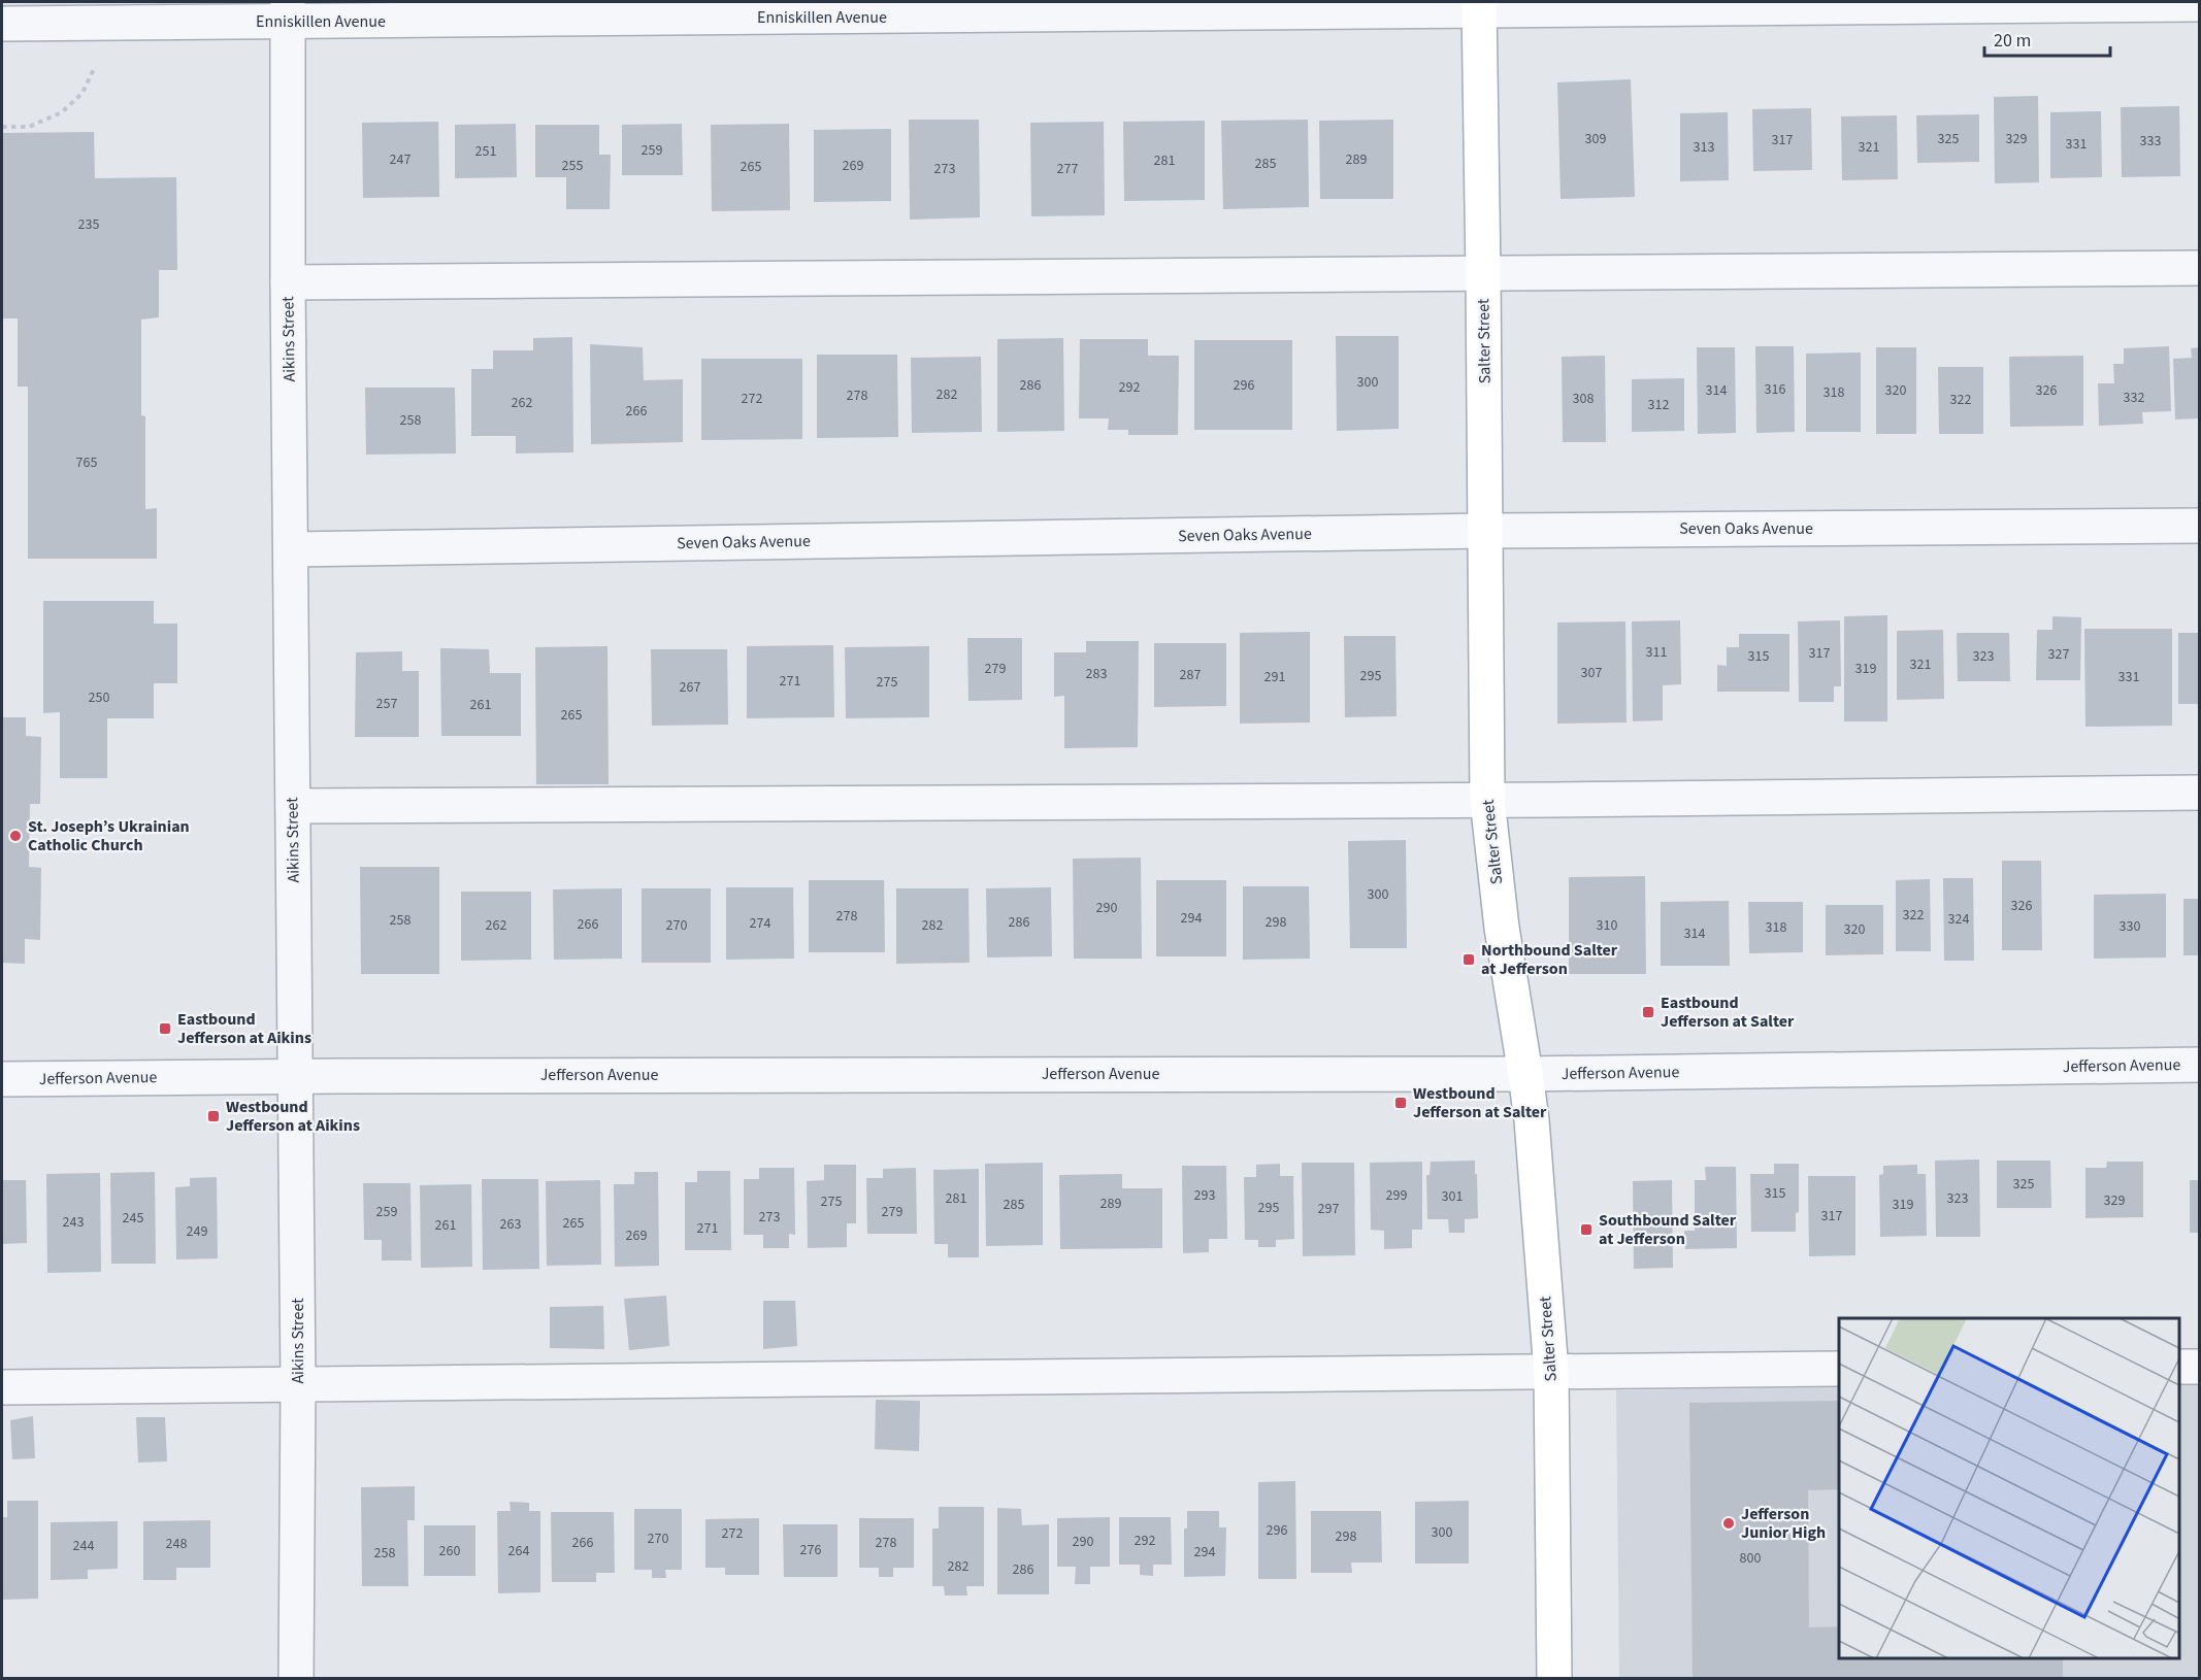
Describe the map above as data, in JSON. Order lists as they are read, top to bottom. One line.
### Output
{"streets":{"main road":["Salter Street"],"street":["Enniskillen Avenue","Aikins Street","Seven Oaks Avenue","Jefferson Avenue"]},"crossings":[["Enniskillen Avenue","Aikins Street"],["Enniskillen Avenue","Salter Street"],["Aikins Street","Seven Oaks Avenue"],["Aikins Street","Jefferson Avenue"],["Salter Street","Seven Oaks Avenue"],["Salter Street","Jefferson Avenue"]],"places":{"other":["St. Joseph’s Ukrainian Catholic Church","Jefferson Junior High"],"transit":["Northbound Salter at Jefferson","Eastbound Jefferson at Salter","Eastbound Jefferson at Aikins","Westbound Jefferson at Salter","Westbound Jefferson at Aikins","Southbound Salter at Jefferson"]},"house_numbers":["309","325","329","317","333","331","313","321","259","251","247","289","281","285","255","269","265","273","277","235","300","286","296","292","316","314","320","326","318","282","278","332","272","308","322","262","312","266","258","765","311","317","327","315","323","321","279","319","307","283","287","295","291","331","271","275","267","250","257","261","265","300","326","290","322","278","294","324","258","286","298","274","266","262","270","282","310","330","318","320","314","325","315","293","299","301","281","323","329","275","289","285","319","295","297","259","279","317","273","245","243","265","263","261","271","249","269","296","300","272","298","270","292","290","266","278","248","244","276","260","264","294","258","800","282","286"],"scale_bar":"20 m"}
